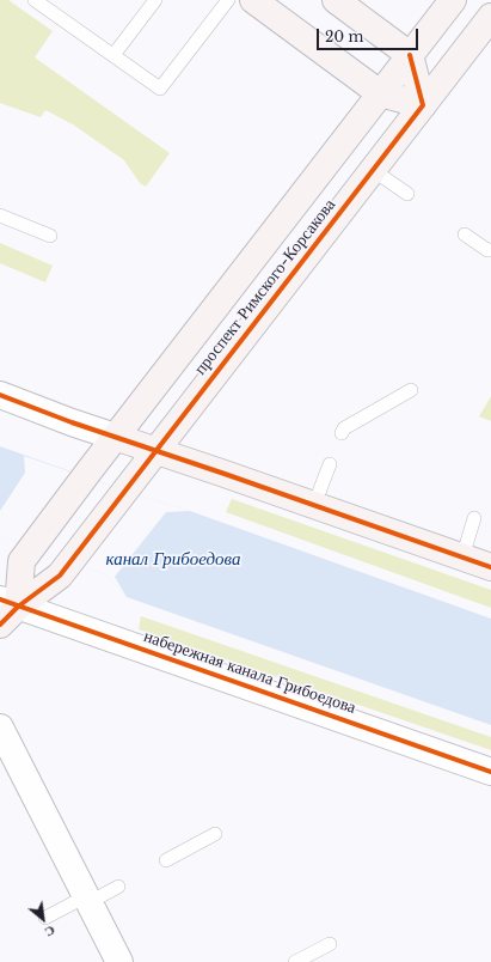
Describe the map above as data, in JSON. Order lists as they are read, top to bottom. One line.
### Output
{"streets":{"street":["проспект Римского-Корсакова","набережная канала Грибоедова"]},"crossings":[["проспект Римского-Корсакова","набережная канала Грибоедова"]],"water":["канал Грибоедова"],"scale_bar":"20 m","north":"bottom right"}
